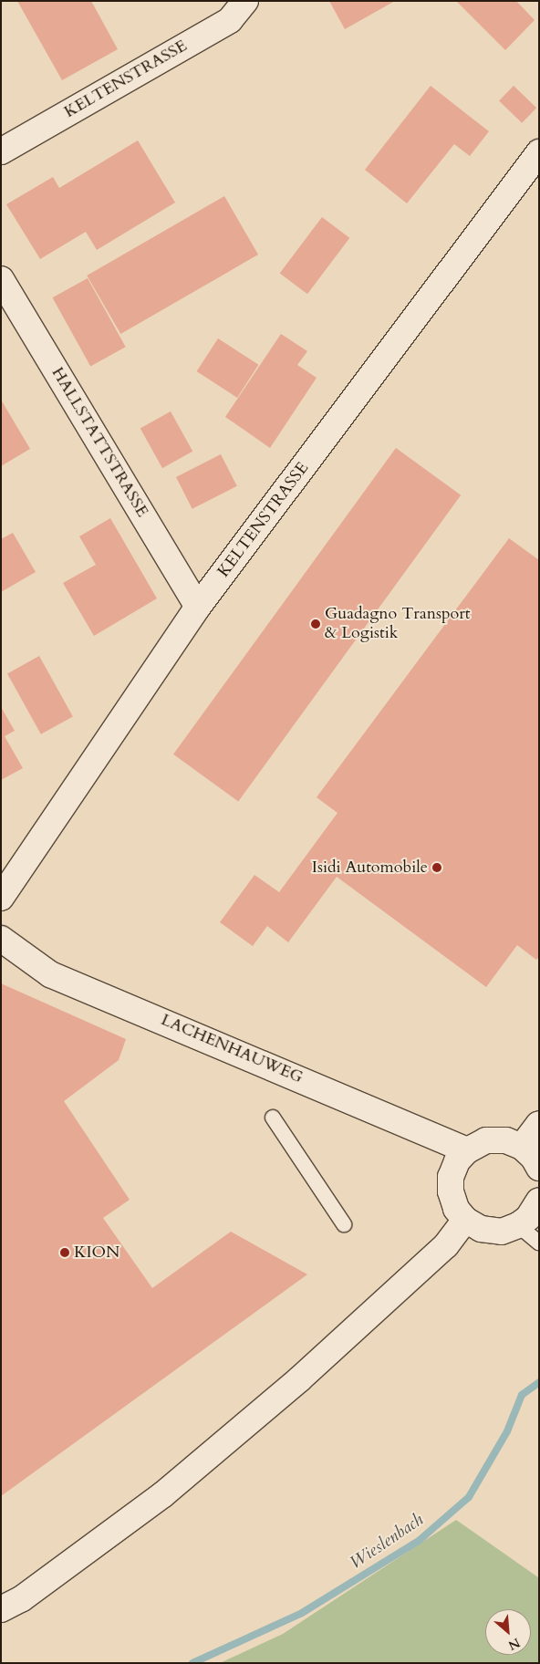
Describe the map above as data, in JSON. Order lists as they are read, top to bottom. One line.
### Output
{"streets":{"street":["KELTENSTRASSE","HALLSTATTSTRASSE","LACHENHAUWEG"]},"crossings":[["KELTENSTRASSE","HALLSTATTSTRASSE"]],"water":["Wieslenbach"],"places":["Guadagno Transport & Logistik","Isidi Automobile","KION"],"north":"bottom right"}
